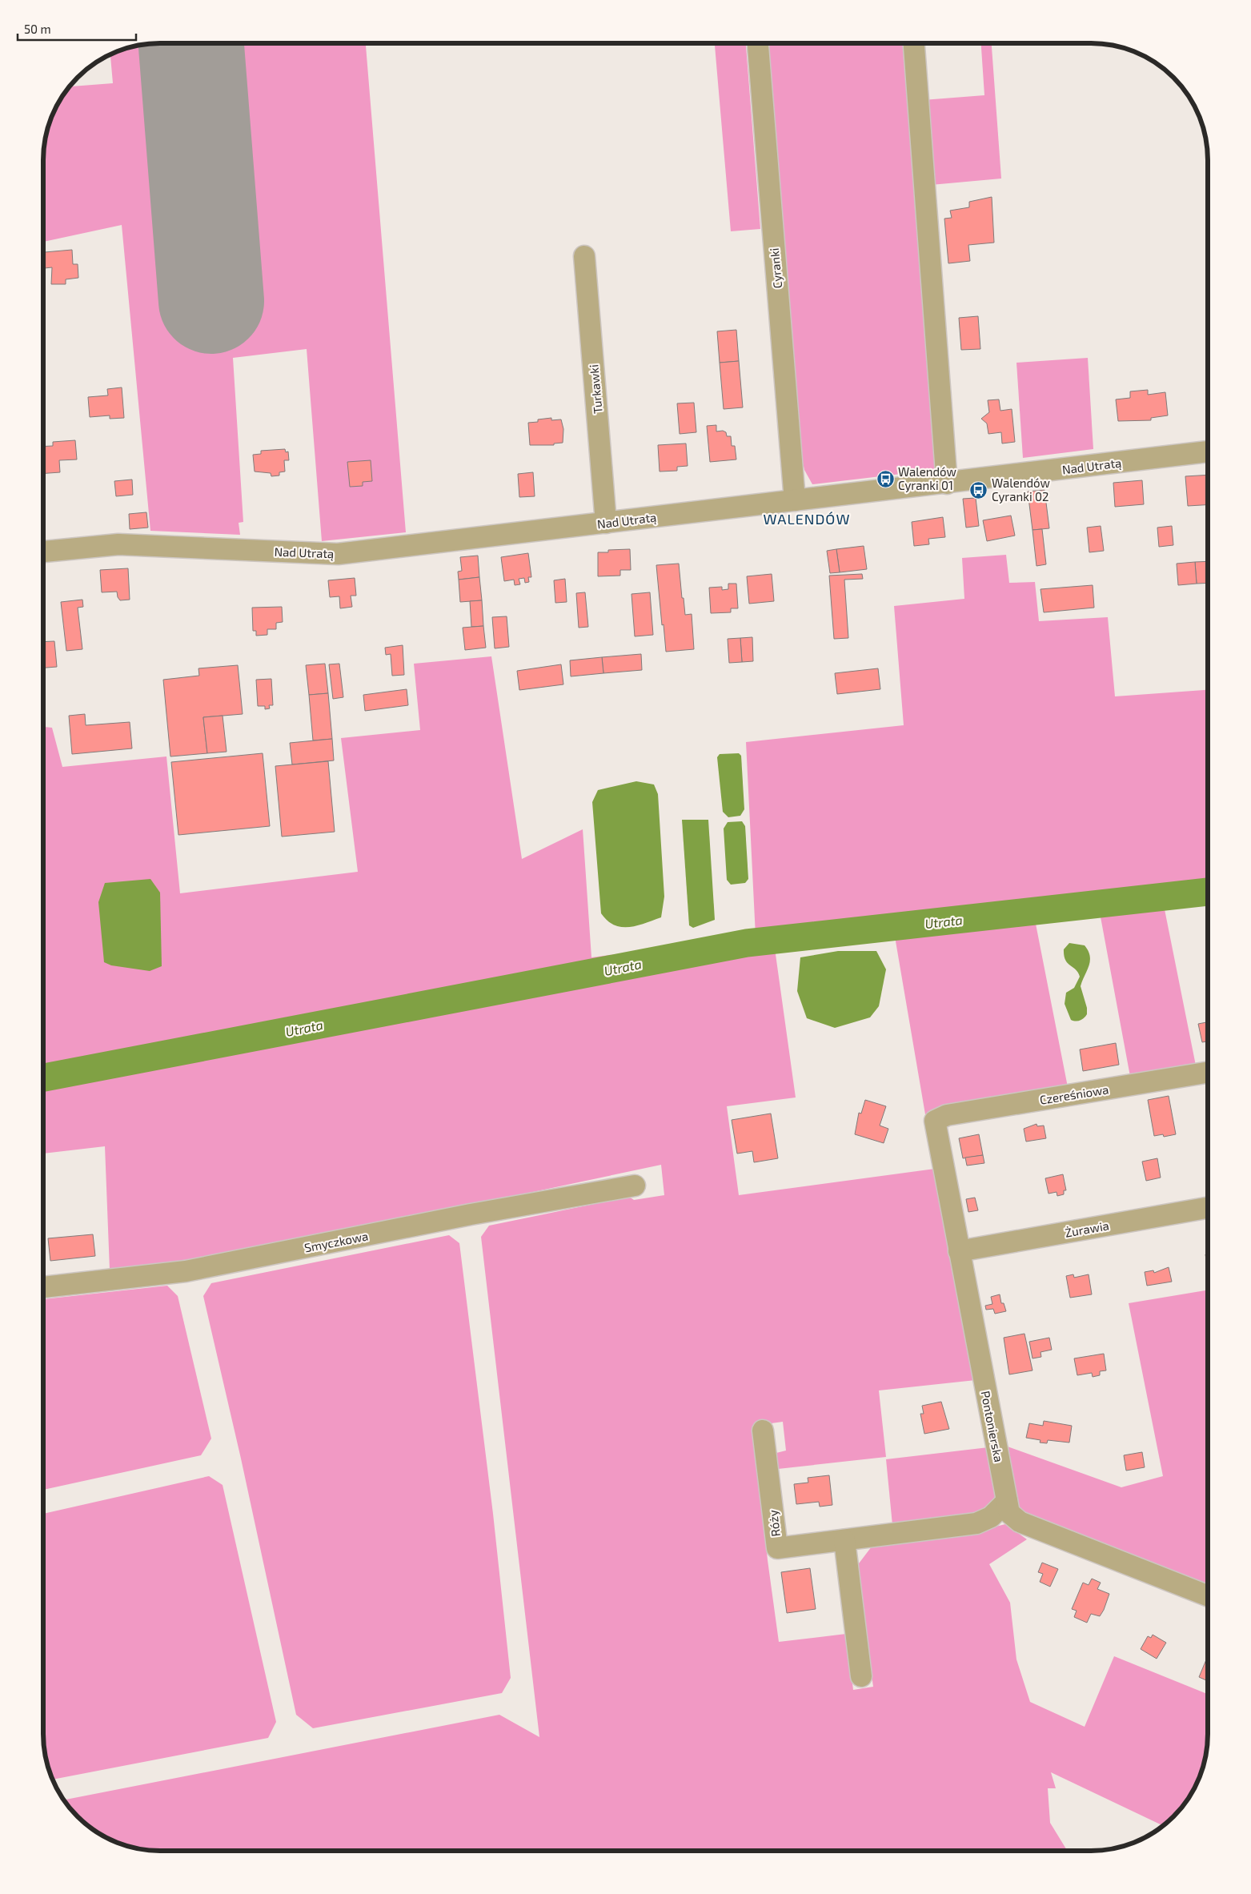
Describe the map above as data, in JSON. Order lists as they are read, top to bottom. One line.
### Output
{"streets":{"street":["Cyranki","Turkawki","Nad Utratą","Czereśniowa","Żurawia","Smyczkowa","Pontonierska","Róży"]},"crossings":[["Cyranki","Nad Utratą"],["Turkawki","Nad Utratą"],["Czereśniowa","Pontonierska"],["Żurawia","Pontonierska"],["Pontonierska","Róży"]],"districts":["WALENDÓW"],"water":["Utrata"],"places":{"bus stop":["Walendów Cyranki 01","Walendów Cyranki 02"]},"scale_bar":"50 m"}
